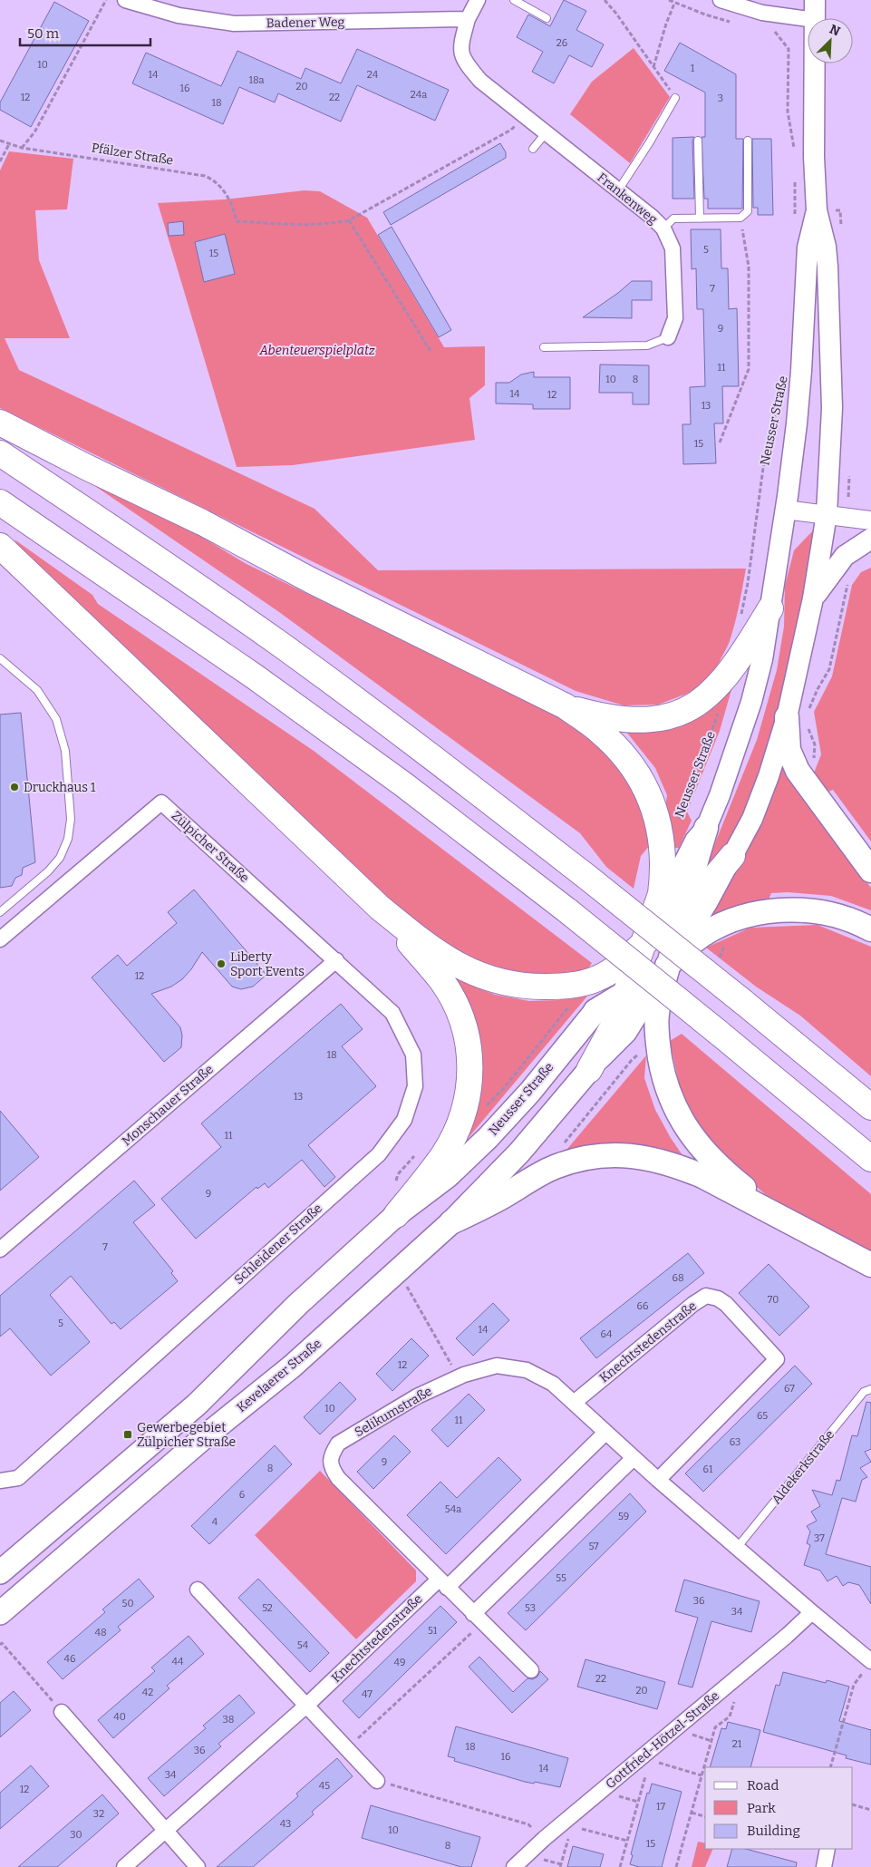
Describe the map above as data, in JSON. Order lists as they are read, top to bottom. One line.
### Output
{"streets":{"main road":["Neusser Straße","Kevelaerer Straße"],"street":["Badener Weg","Frankenweg","Zülpicher Straße","Monschauer Straße","Schleidener Straße","Knechtstedenstraße","Selikumstraße","Gottfried-Hötzel-Straße"],"lane":["Aldekerkstraße"],"path":["Pfälzer Straße"]},"crossings":[["Badener Weg","Frankenweg"],["Neusser Straße","Kevelaerer Straße"],["Zülpicher Straße","Monschauer Straße"],["Zülpicher Straße","Schleidener Straße"],["Monschauer Straße","Schleidener Straße"],["Knechtstedenstraße","Selikumstraße"]],"parks":["Abenteuerspielplatz"],"places":{"other":["Druckhaus 1","Liberty Sport Events"],"transit":["Gewerbegebiet Zülpicher Straße"]},"house_numbers":["26","10","1","14","24","18a","20","16","24a","12","22","3","18","5","15","7","9","11","10","8","14","12","13","15","12","18","13","11","9","7","68","70","66","5","14","64","12","67","10","65","11","63","9","8","61","6","54a","59","4","37","57","55","36","50","52","53","34","51","48","54","46","44","49","22","20","42","47","40","38","21","18","36","16","14","34","45","12","17","32","43","10","30","15","8"],"legend":["Road","Park","Building"],"scale_bar":"50 m","north":"top right"}
